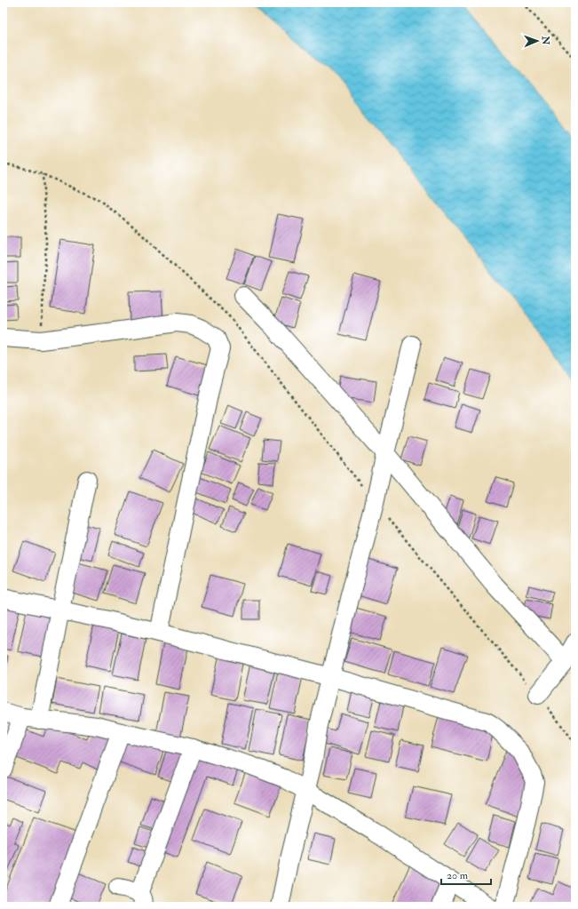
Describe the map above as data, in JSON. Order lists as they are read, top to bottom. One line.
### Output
{"scale_bar":"20 m","north":"right"}
